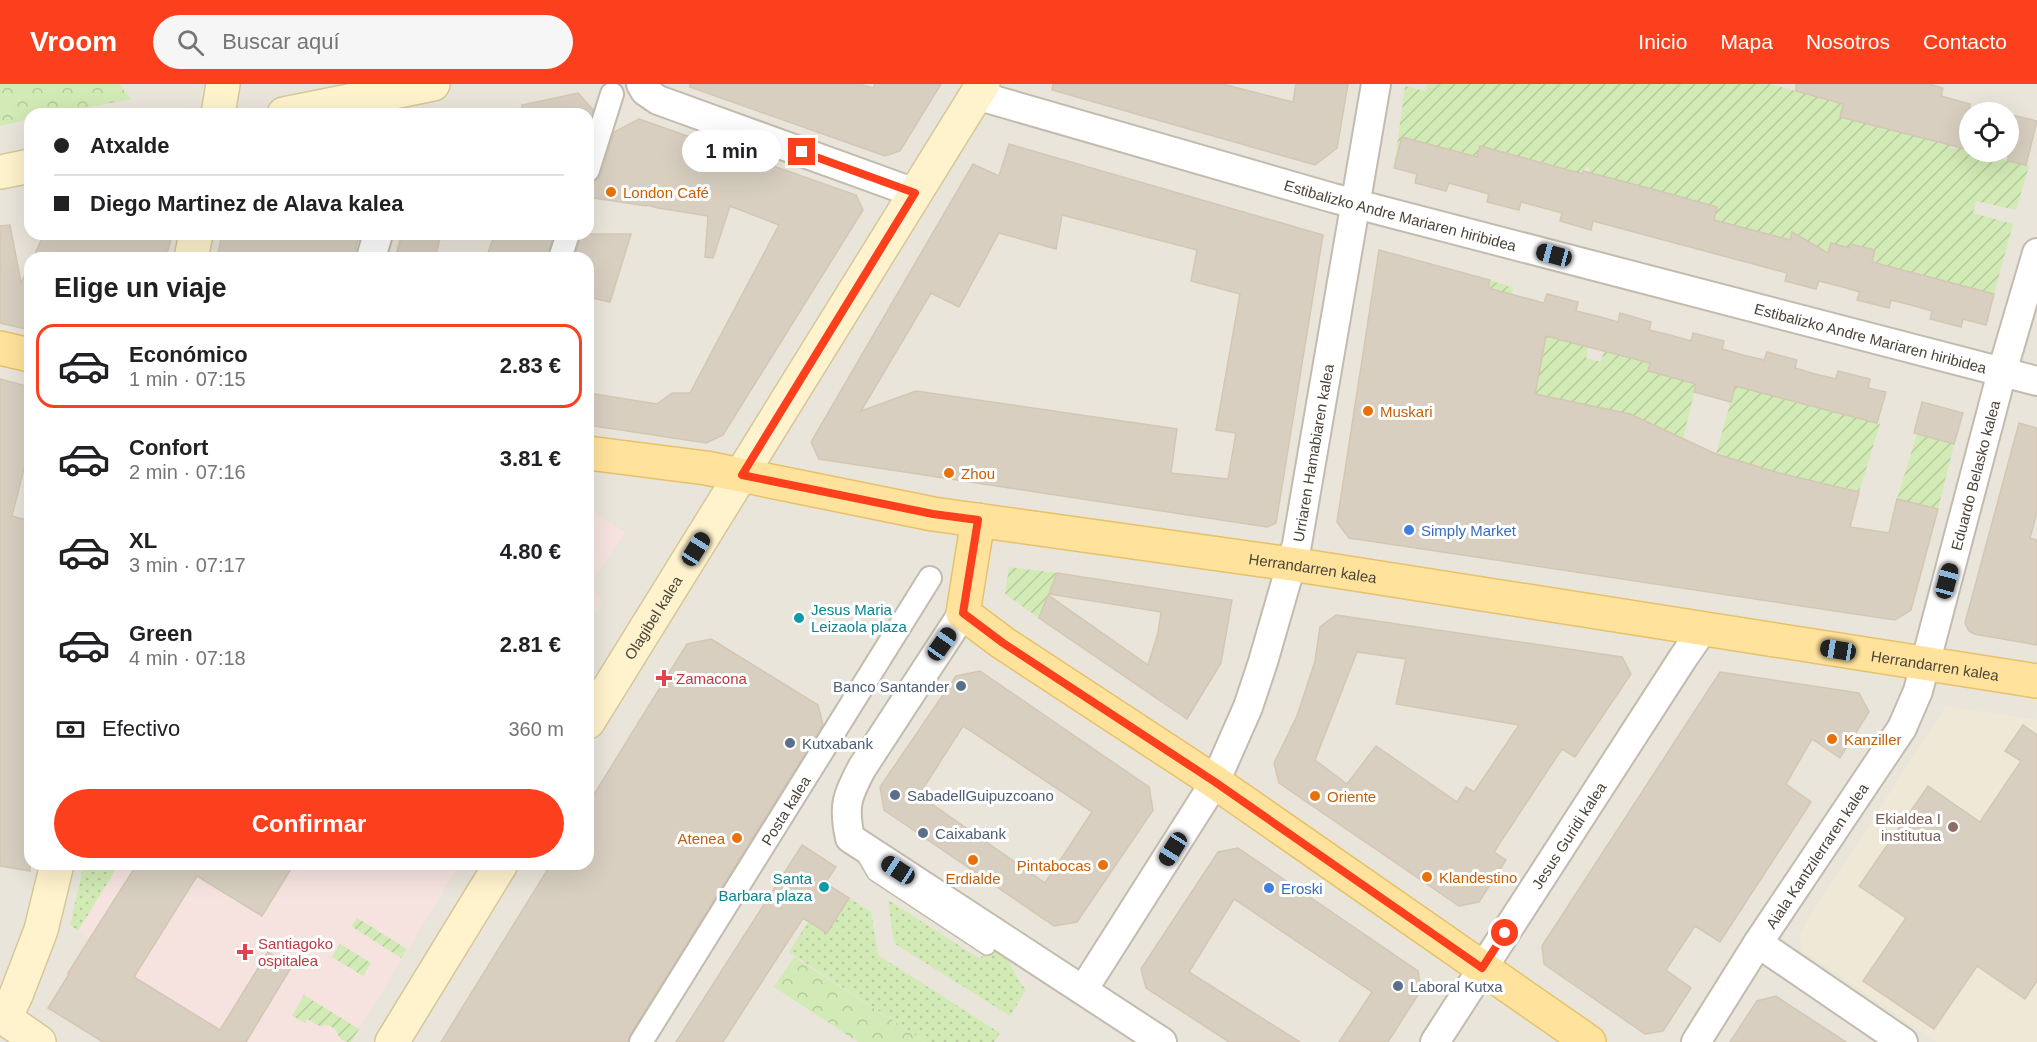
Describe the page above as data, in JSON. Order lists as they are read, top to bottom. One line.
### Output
{"streets":{"main road":["Herrandarren kalea","Olagibel kalea"],"street":["Estibalizko Andre Mariaren hiribidea","Urriaren Hamabiaren kalea","Eduardo Belasko kalea","Posta kalea","Jesus Guridi kalea","Aiala Kantzilerraren kalea"]},"crossings":[["Estibalizko Andre Mariaren hiribidea","Urriaren Hamabiaren kalea"],["Estibalizko Andre Mariaren hiribidea","Eduardo Belasko kalea"],["Estibalizko Andre Mariaren hiribidea","Olagibel kalea"],["Urriaren Hamabiaren kalea","Herrandarren kalea"],["Eduardo Belasko kalea","Herrandarren kalea"],["Eduardo Belasko kalea","Aiala Kantzilerraren kalea"],["Herrandarren kalea","Olagibel kalea"],["Herrandarren kalea","Jesus Guridi kalea"],["Herrandarren kalea","Aiala Kantzilerraren kalea"]],"places":{"other":["London Café","Muskari","Zhou","Simply Market","Jesus Maria Leizaola plaza","Banco Santander","Kanziller","Kutxabank","SabadellGuipuzcoano","Oriente","Ekialdea I institutua","Caixabank","Atenea","Erdialde","Pintabocas","Klandestino","Santa Barbara plaza","Eroski","Laboral Kutxa"],"health":["Zamacona","Santiagoko ospitalea"]},"page":{"header":"Vroom","search":"Buscar aquí","nav":["Inicio","Mapa","Nosotros","Contacto"],"banner":["Atxalde","Diego Martinez de Alava kalea"],"bubble":"1 min","heading":"Elige un viaje","list":[{"name":"Económico","note":"1 min · 07:15","value":"2.83 €"},{"name":"Confort","note":"2 min · 07:16","value":"3.81 €"},{"name":"XL","note":"3 min · 07:17","value":"4.80 €"},{"name":"Green","note":"4 min · 07:18","value":"2.81 €"}],"pay":["Efectivo","360 m"],"buttons":"Confirmar"}}
